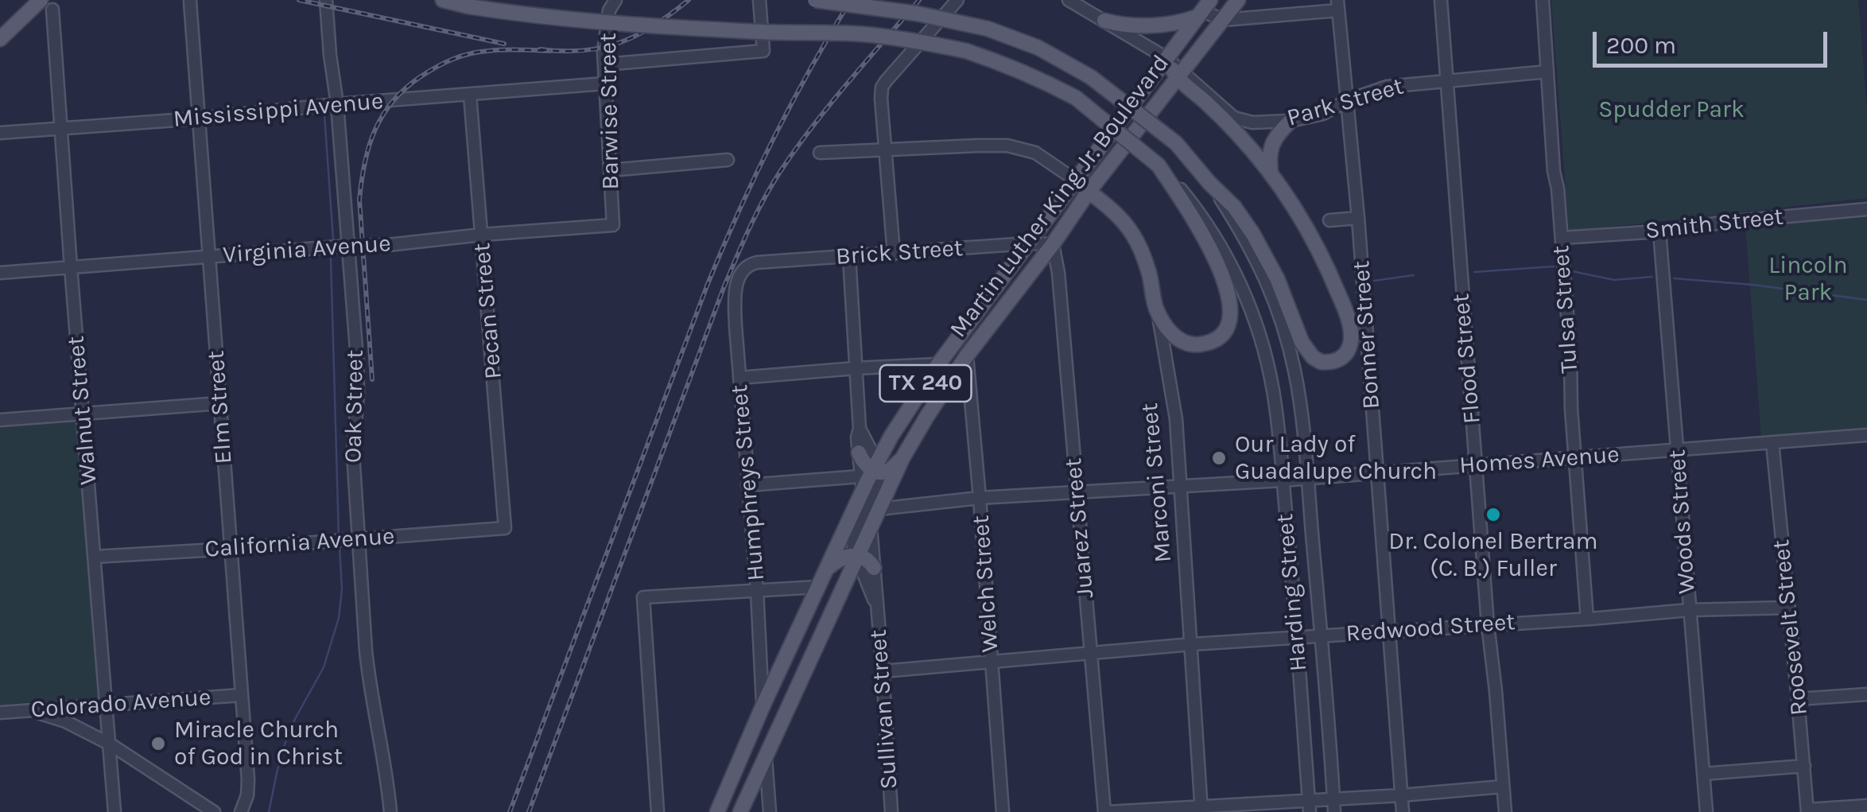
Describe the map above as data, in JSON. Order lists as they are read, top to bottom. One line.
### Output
{"streets":{"main road":["Martin Luther King Jr. Boulevard","TX 240","Marconi Street"],"street":["Park Street","Mississippi Avenue","Barwise Street","Smith Street","Virginia Avenue","Brick Street","Tulsa Street","Pecan Street","Bonner Street","Flood Street","Oak Street","Elm Street","Walnut Street","Homes Avenue","Humphreys Street","Woods Street","Juarez Street","California Avenue","Welch Street","Harding Street","Roosevelt Street","Redwood Street","Colorado Avenue","Sullivan Street"]},"crossings":[["Park Street","Martin Luther King Jr. Boulevard"],["Park Street","Tulsa Street"],["Park Street","Bonner Street"],["Park Street","Flood Street"],["Mississippi Avenue","Barwise Street"],["Mississippi Avenue","Pecan Street"],["Mississippi Avenue","Oak Street"],["Mississippi Avenue","Elm Street"],["Mississippi Avenue","Walnut Street"],["Barwise Street","Virginia Avenue"],["Martin Luther King Jr. Boulevard","Brick Street"],["Martin Luther King Jr. Boulevard","Homes Avenue"],["Martin Luther King Jr. Boulevard","Humphreys Street"],["Martin Luther King Jr. Boulevard","Marconi Street"],["Martin Luther King Jr. Boulevard","Juarez Street"],["Martin Luther King Jr. Boulevard","Welch Street"],["Martin Luther King Jr. Boulevard","Sullivan Street"],["Smith Street","Tulsa Street"],["Smith Street","Woods Street"],["Virginia Avenue","Pecan Street"],["Virginia Avenue","Oak Street"],["Virginia Avenue","Elm Street"],["Virginia Avenue","Walnut Street"],["Brick Street","Humphreys Street"],["Brick Street","Juarez Street"],["Tulsa Street","Homes Avenue"],["Tulsa Street","Redwood Street"],["Pecan Street","California Avenue"],["Bonner Street","Homes Avenue"],["Bonner Street","Redwood Street"],["Flood Street","Homes Avenue"],["Flood Street","Redwood Street"],["Oak Street","California Avenue"],["Elm Street","California Avenue"],["Elm Street","Colorado Avenue"],["Walnut Street","California Avenue"],["Walnut Street","Colorado Avenue"],["Homes Avenue","Marconi Street"],["Homes Avenue","Woods Street"],["Homes Avenue","Juarez Street"],["Homes Avenue","Welch Street"],["Homes Avenue","Harding Street"],["Homes Avenue","Roosevelt Street"],["Marconi Street","Redwood Street"],["Woods Street","Redwood Street"],["Juarez Street","Redwood Street"],["Welch Street","Redwood Street"],["Harding Street","Redwood Street"],["Roosevelt Street","Redwood Street"],["Redwood Street","Sullivan Street"]],"parks":["Spudder Park","Lincoln Park"],"places":["Our Lady of Guadalupe Church","Dr. Colonel Bertram (C. B.) Fuller","Miracle Church of God in Christ"],"scale_bar":"200 m"}
